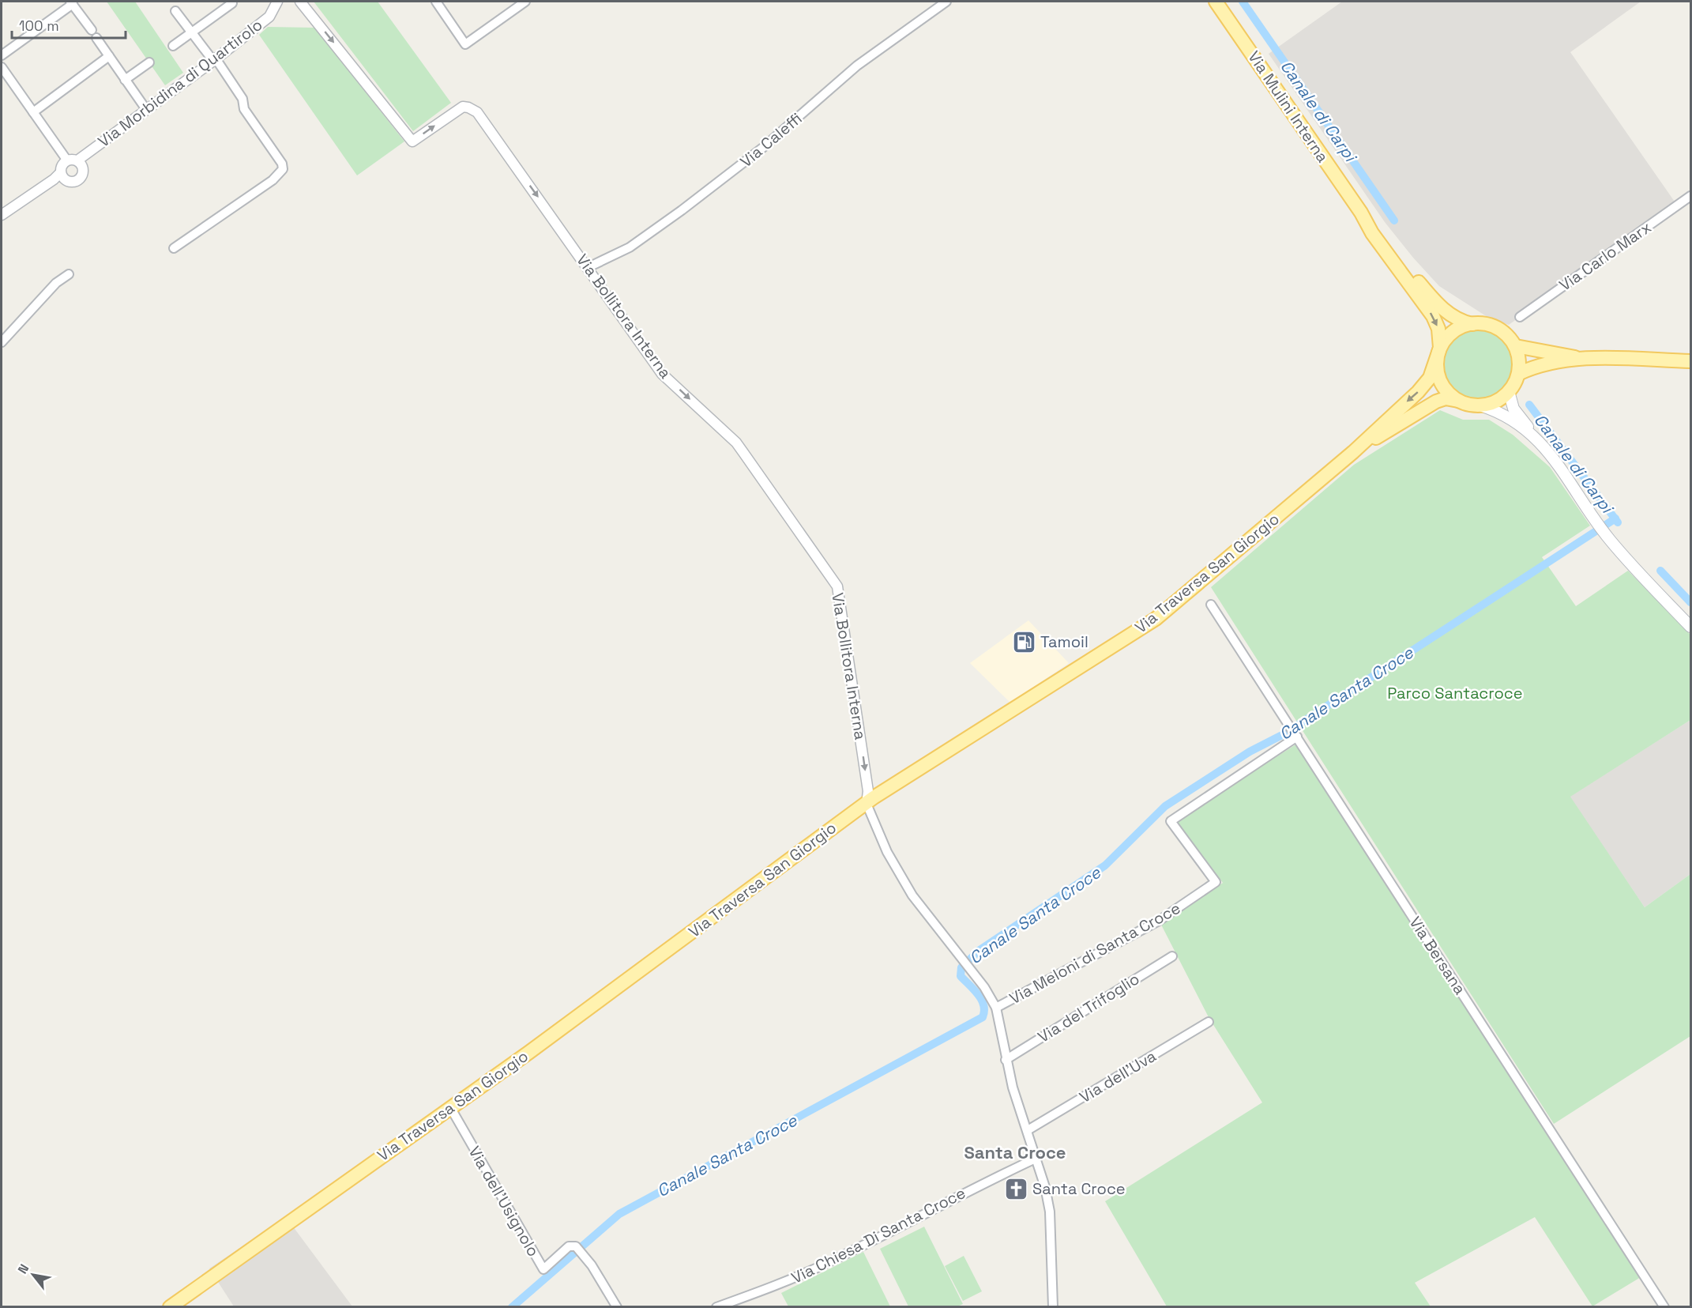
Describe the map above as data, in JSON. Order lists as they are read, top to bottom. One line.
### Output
{"streets":{"main road":["Via Mulini Interna","Via Traversa San Giorgio"],"street":["Via Morbidina di Quartirolo","Via Caleffi","Via Carlo Marx","Via Bollitora Interna","Via Meloni di Santa Croce","Via Bersana","Via del Trifoglio","Via dell'Uva","Via dell'Usignolo","Via Chiesa Di Santa Croce"]},"crossings":[["Via Mulini Interna","Via Traversa San Giorgio"],["Via Caleffi","Via Bollitora Interna"],["Via Bollitora Interna","Via Traversa San Giorgio"],["Via Traversa San Giorgio","Via dell'Usignolo"],["Via Meloni di Santa Croce","Via Bersana"]],"one_way":["Via Bollitora Interna"],"districts":["Santa Croce"],"water":["Canale di Carpi","Canale Santa Croce"],"parks":["Parco Santacroce"],"places":{"fuel station":["Tamoil"],"church":["Santa Croce"]},"scale_bar":"100 m","north":"top left"}
